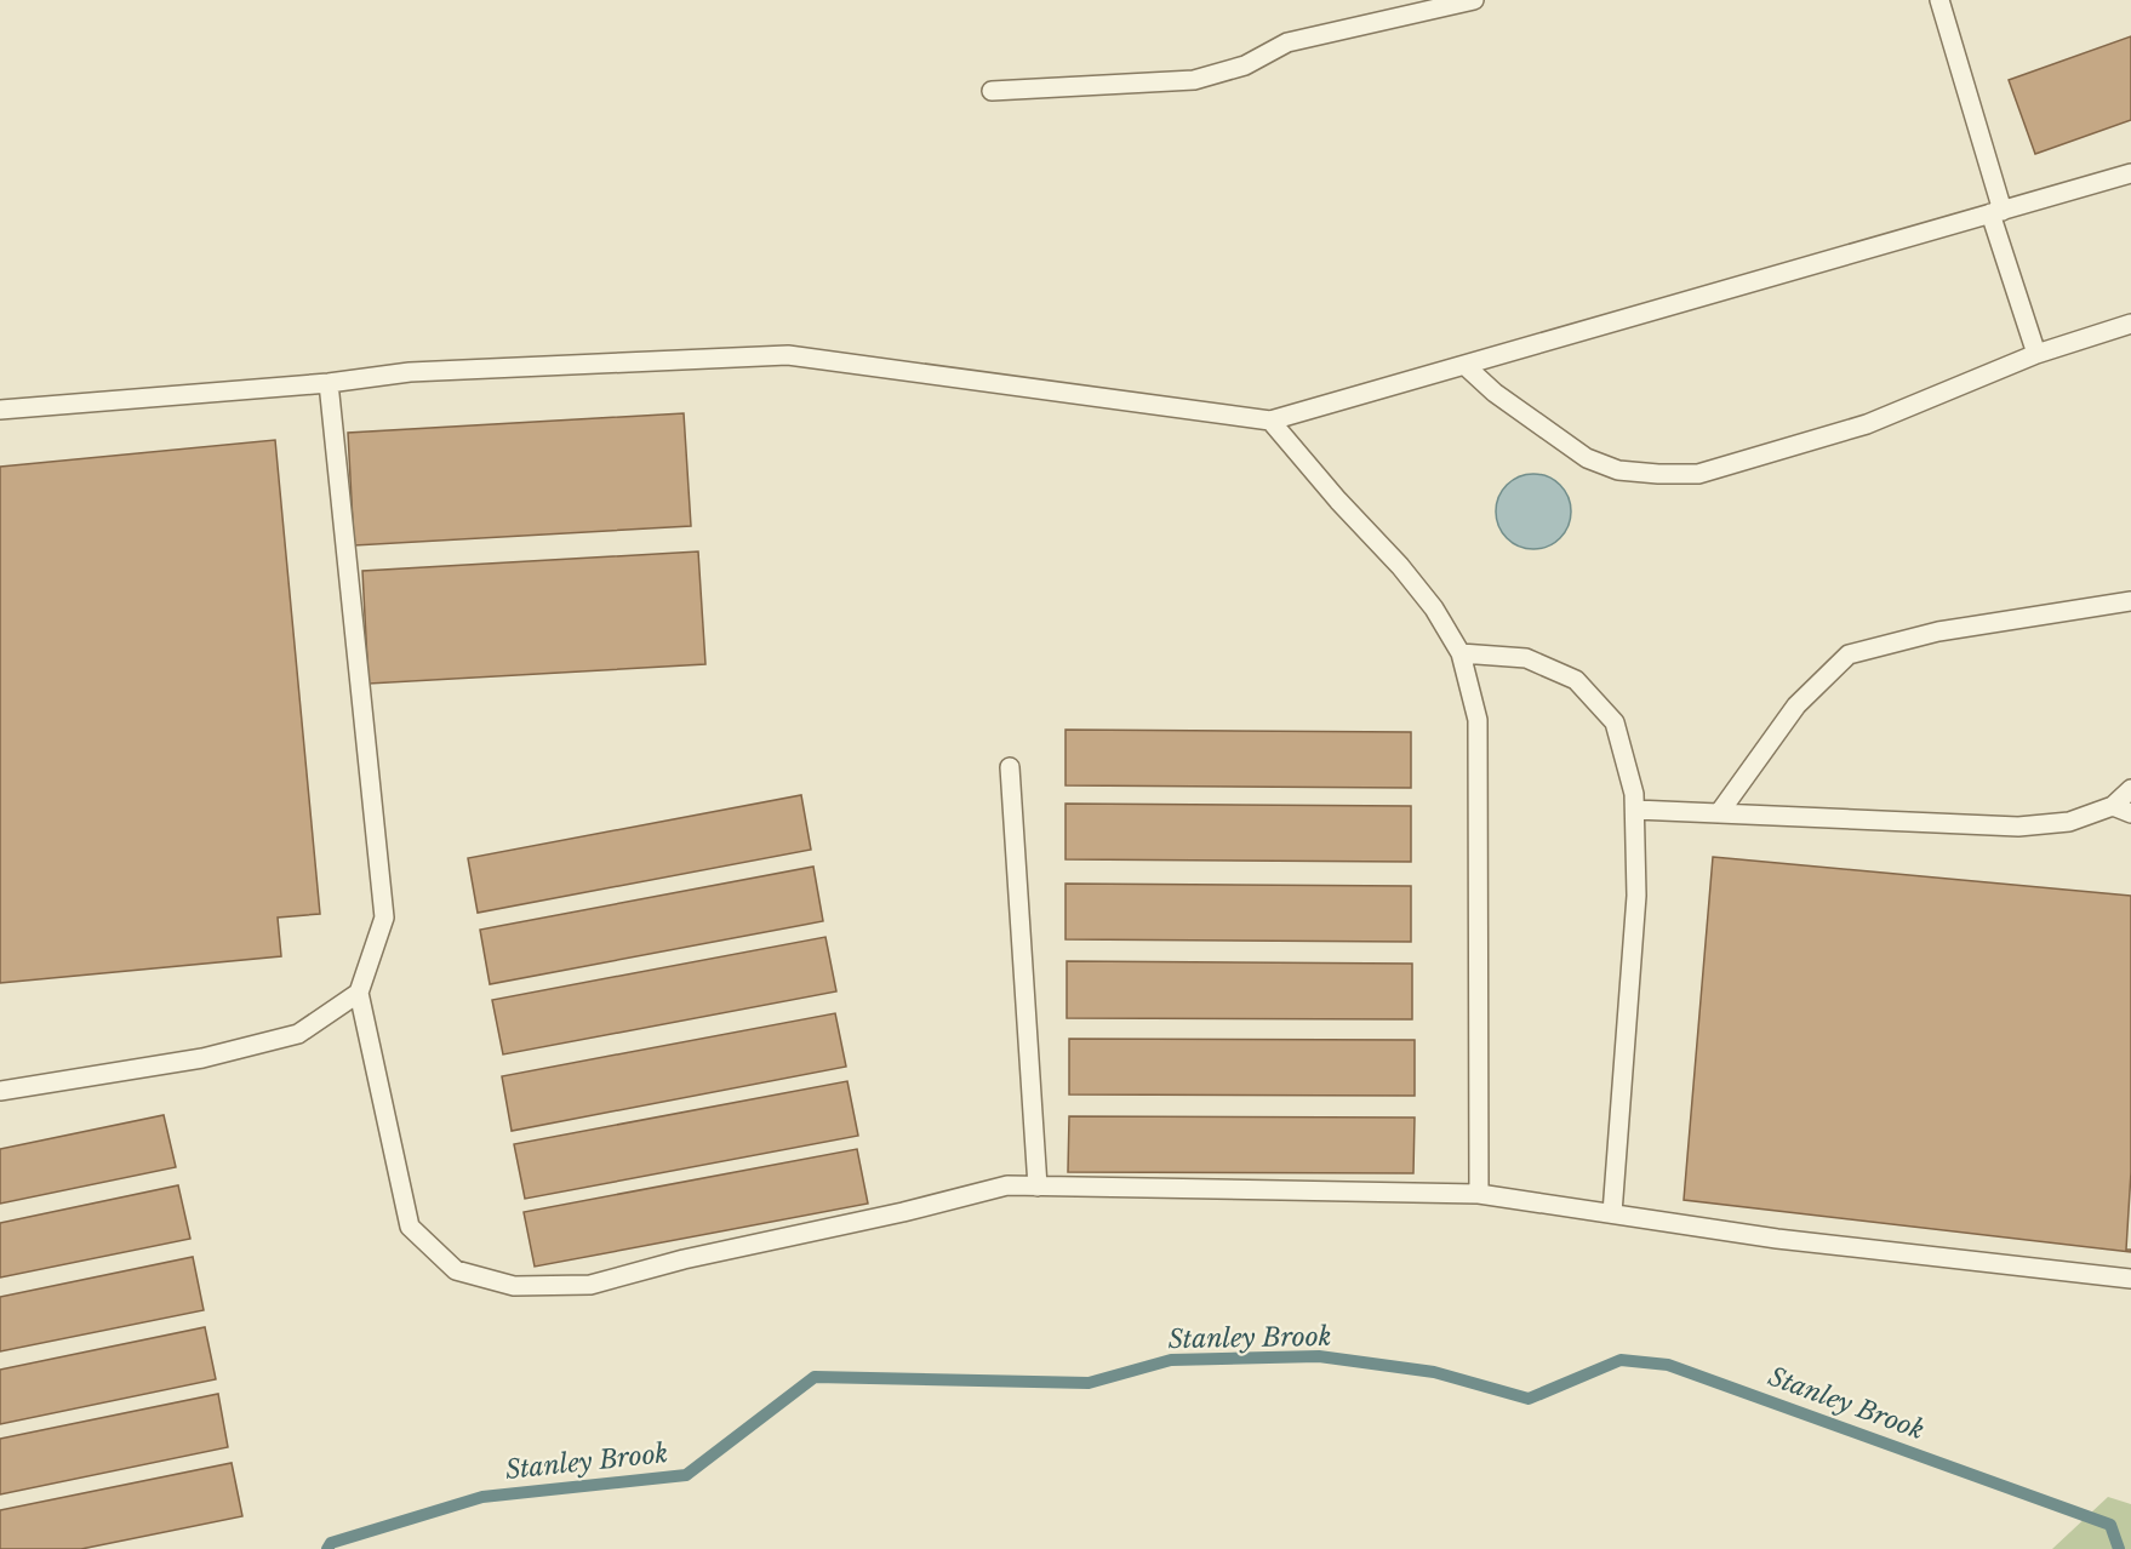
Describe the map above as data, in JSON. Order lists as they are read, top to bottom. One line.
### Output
{"water":["Stanley Brook"]}
